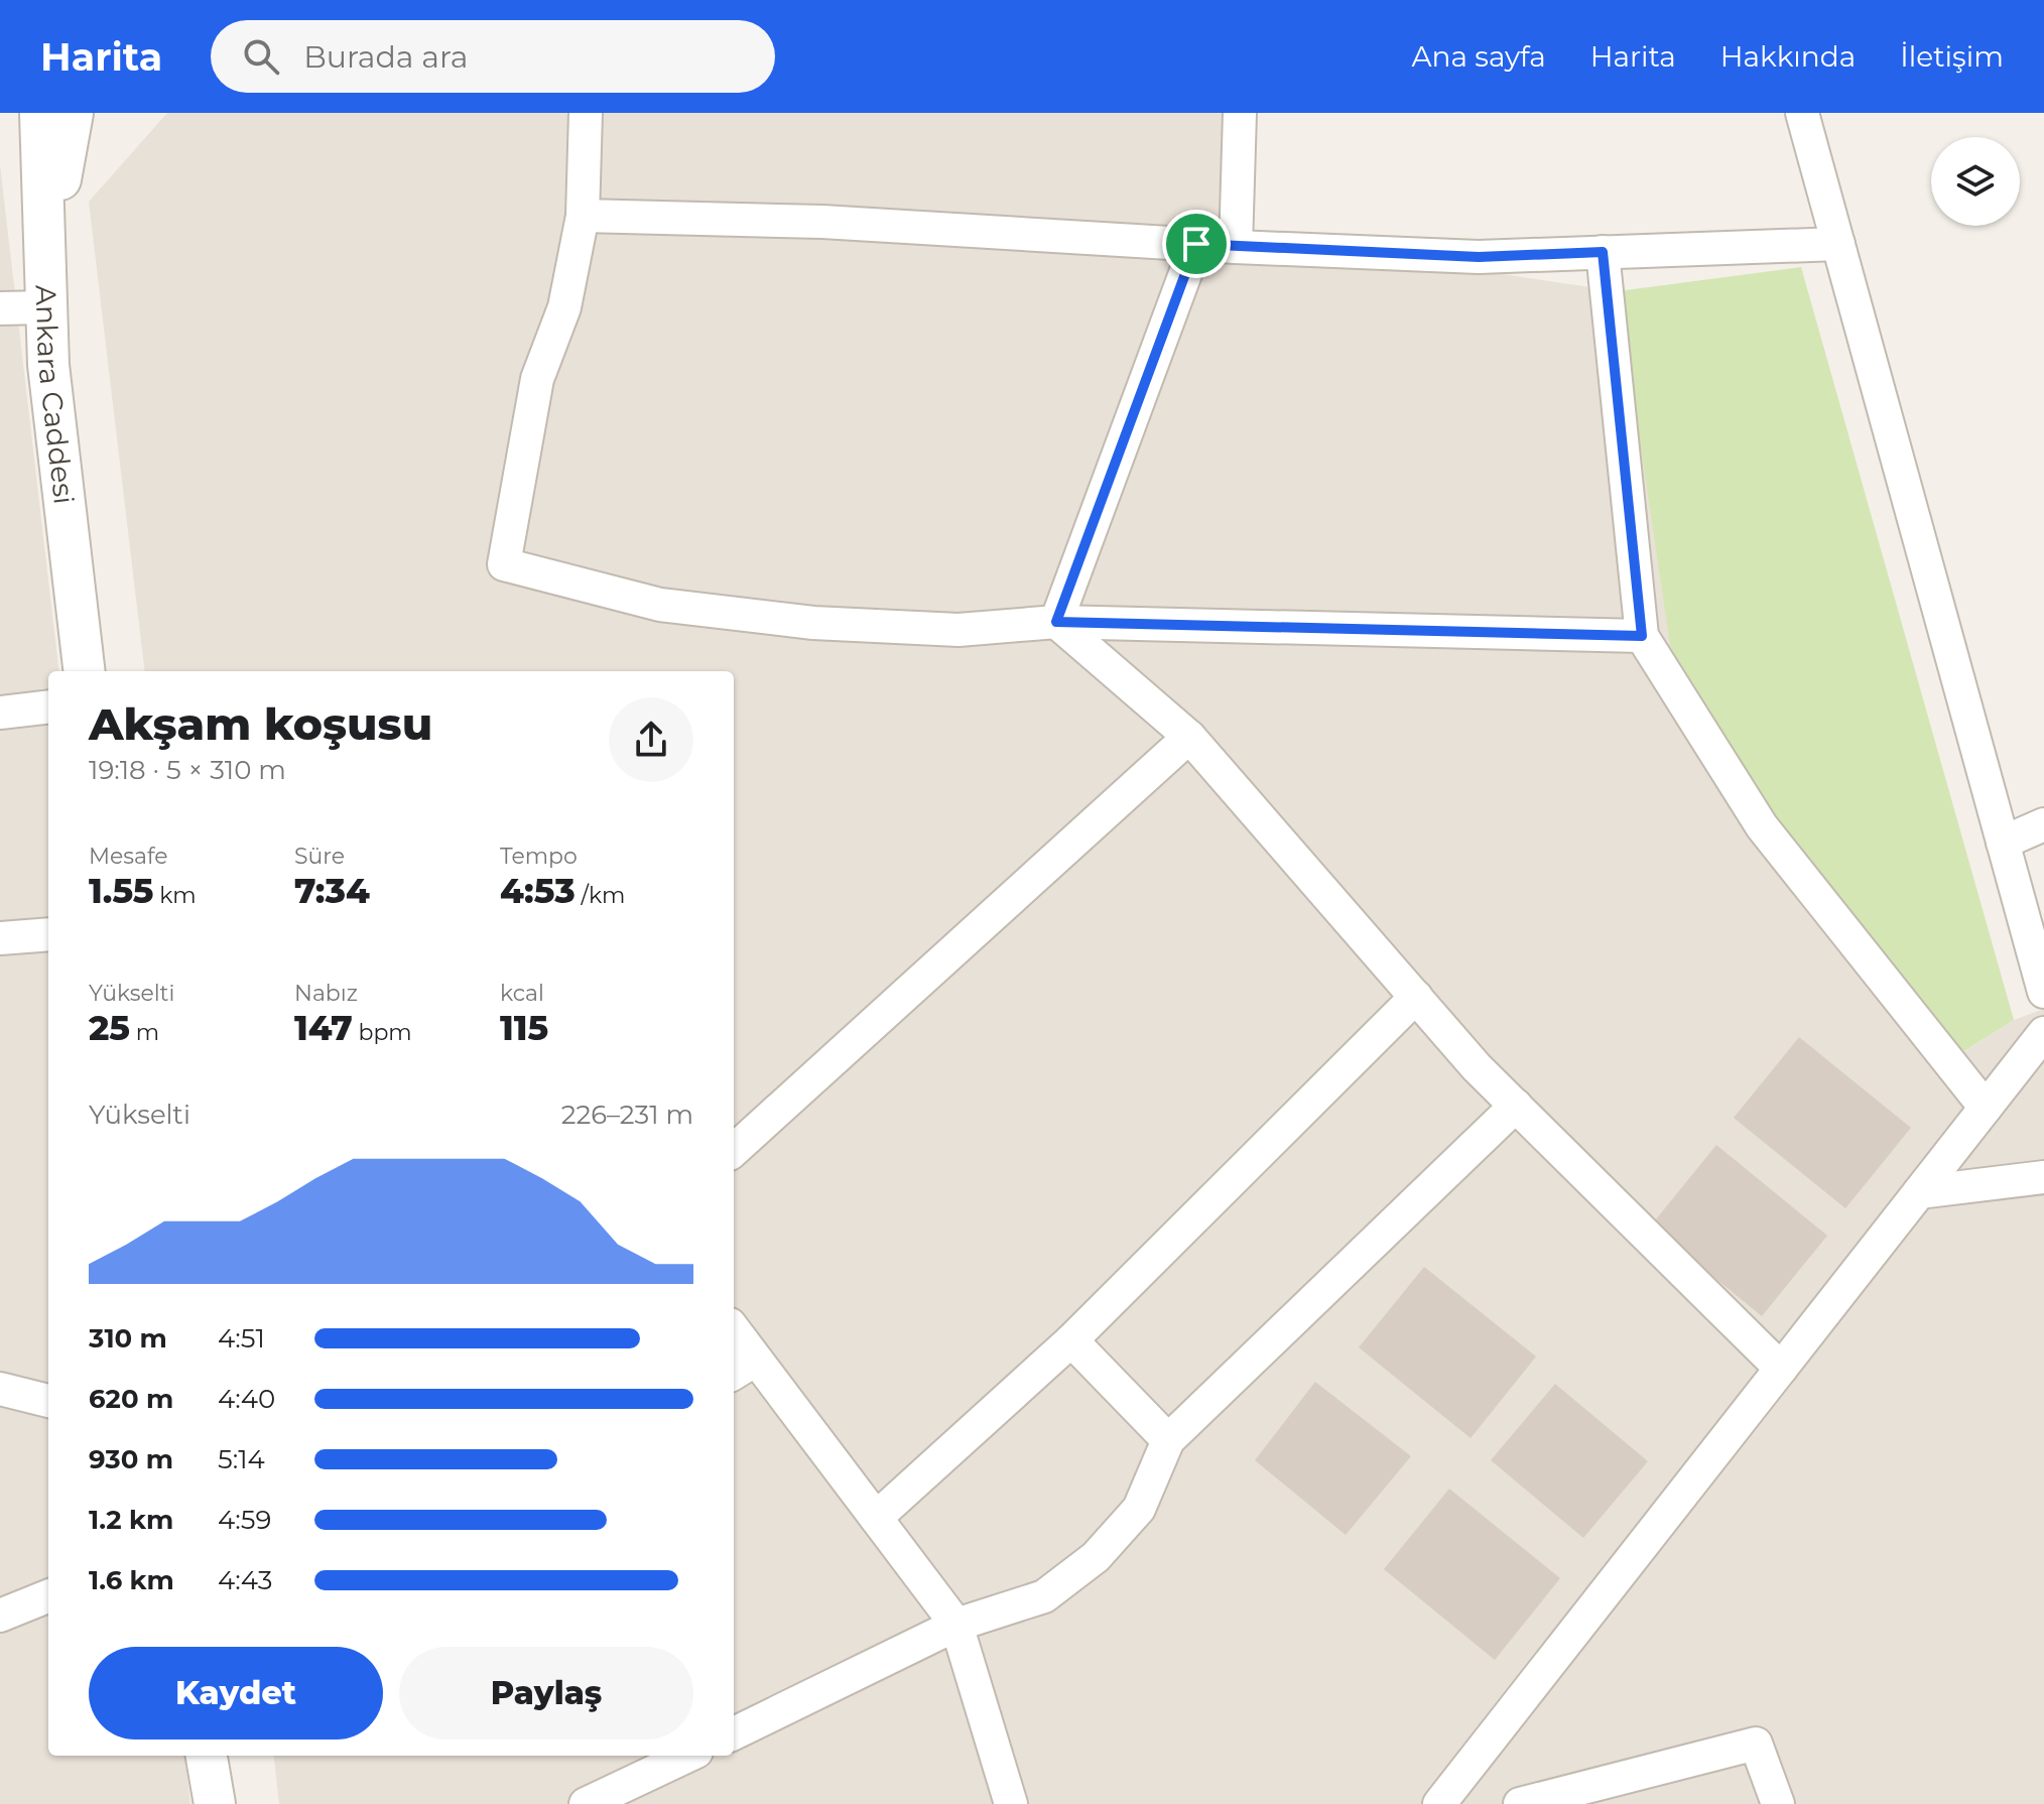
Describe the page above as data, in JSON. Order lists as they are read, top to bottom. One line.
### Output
{"streets":{"street":["Ankara Caddesi"]},"page":{"header":"Harita","search":"Burada ara","nav":["Ana sayfa","Harita","Hakkında","İletişim"],"heading":["Akşam koşusu","19:18 · 5 × 310 m"],"stats":[["Mesafe","1.55 km"],["Süre","7:34"],["Tempo","4:53 /km"],["Yükselti","25 m"],["Nabız","147 bpm"],["kcal","115"]],"chart":["Yükselti","226–231 m"],"list":[{"name":"310 m","note":"4:51"},{"name":"620 m","note":"4:40"},{"name":"930 m","note":"5:14"},{"name":"1.2 km","note":"4:59"},{"name":"1.6 km","note":"4:43"}],"buttons":["Kaydet","Paylaş"]}}
